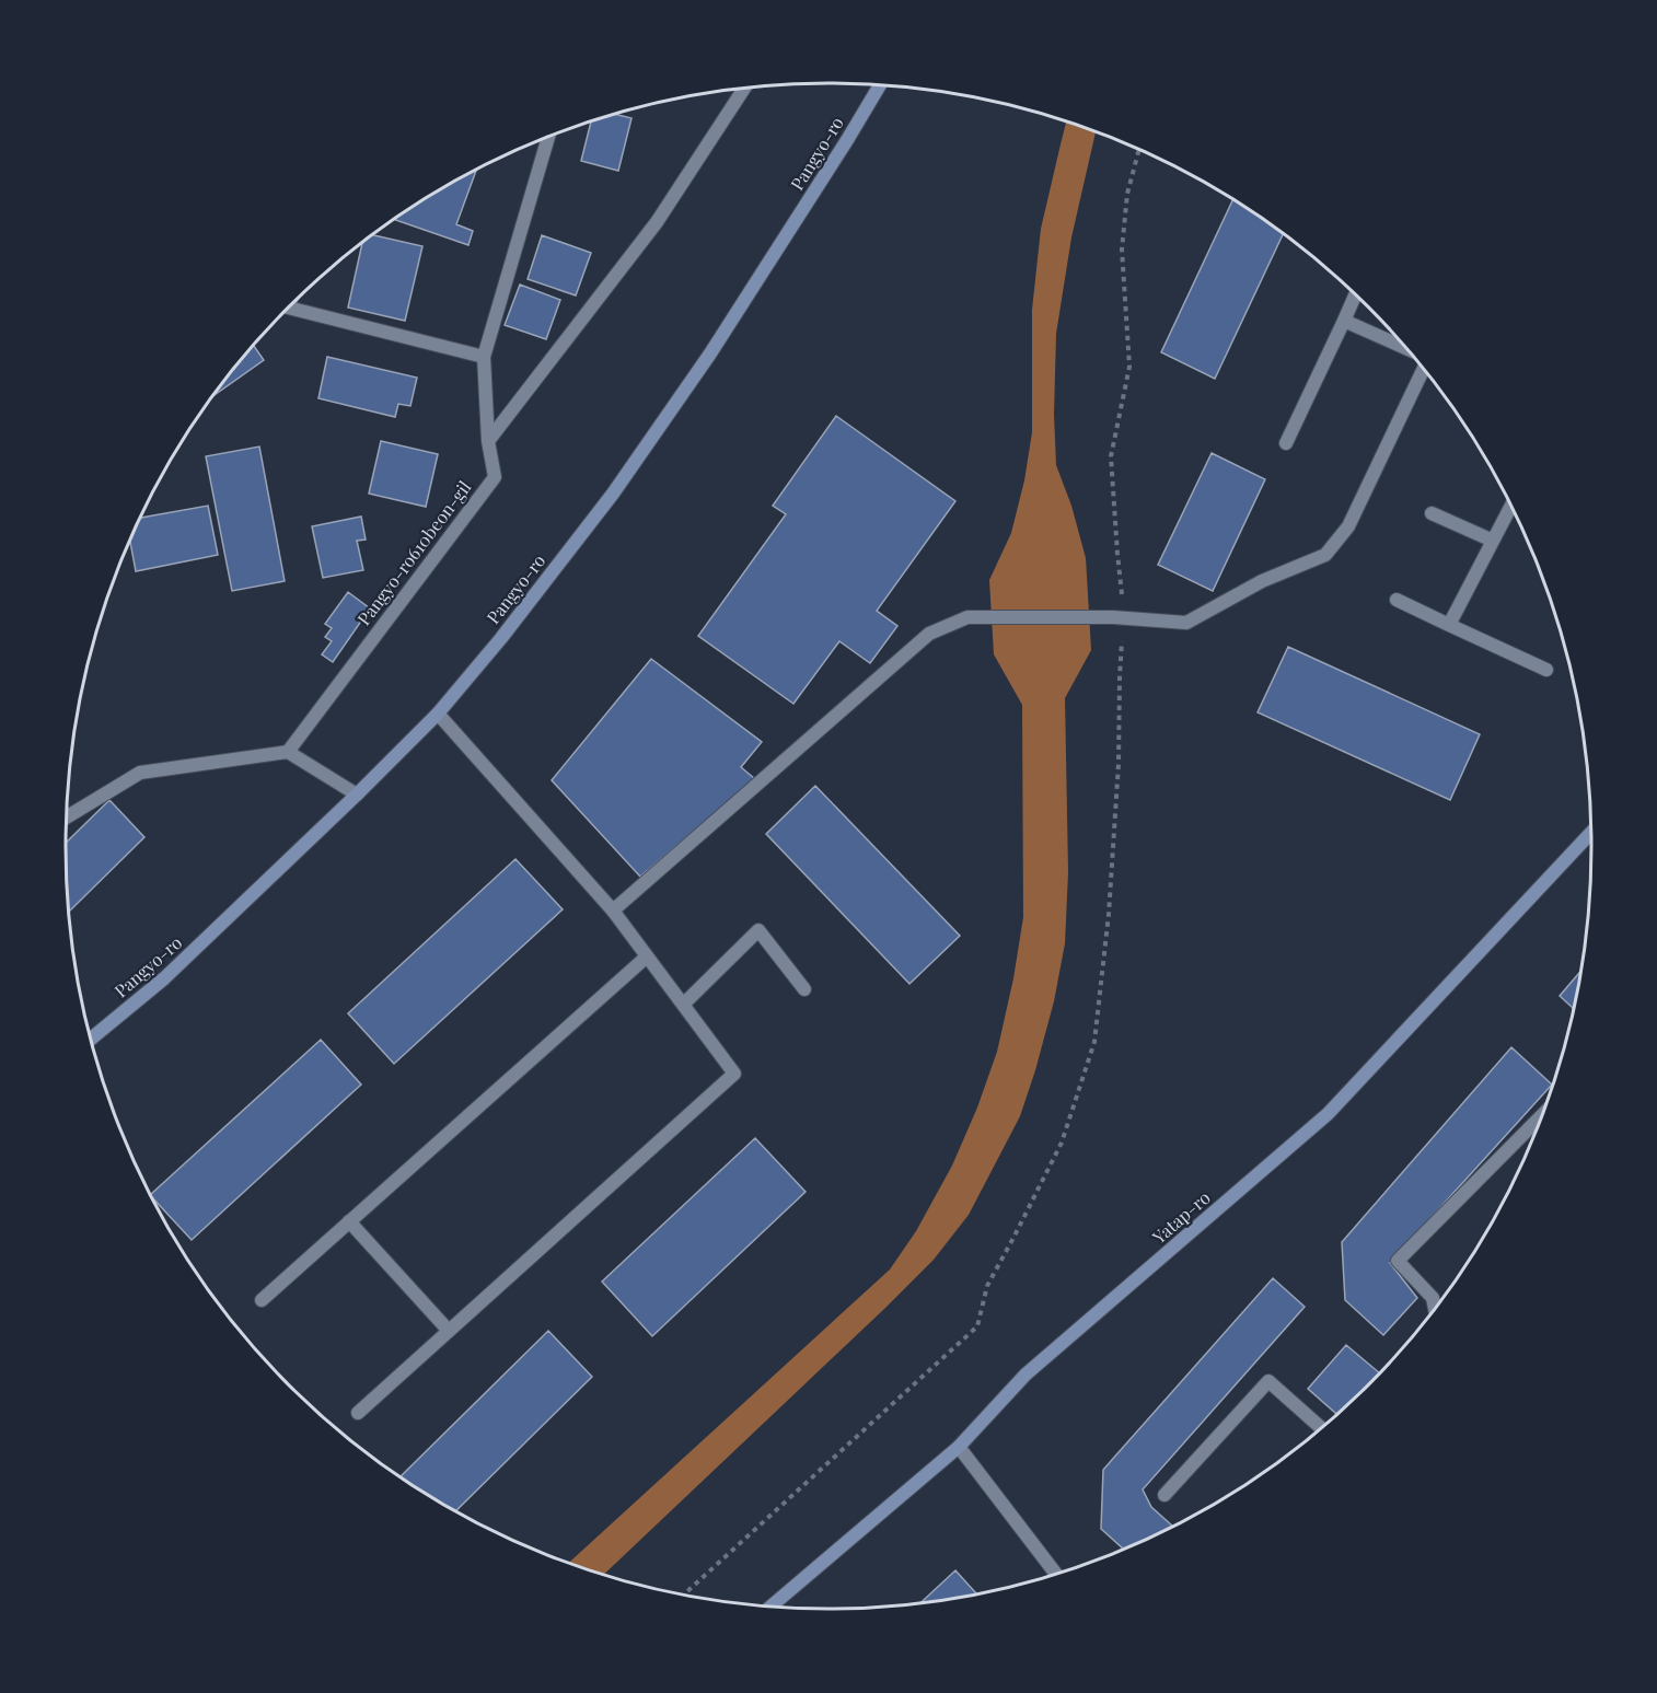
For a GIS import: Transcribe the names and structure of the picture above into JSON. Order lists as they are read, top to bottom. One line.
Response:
{"streets":{"main road":["Pangyo-ro","Yatap-ro"],"street":["Pangyo-ro610beon-gil"]}}
